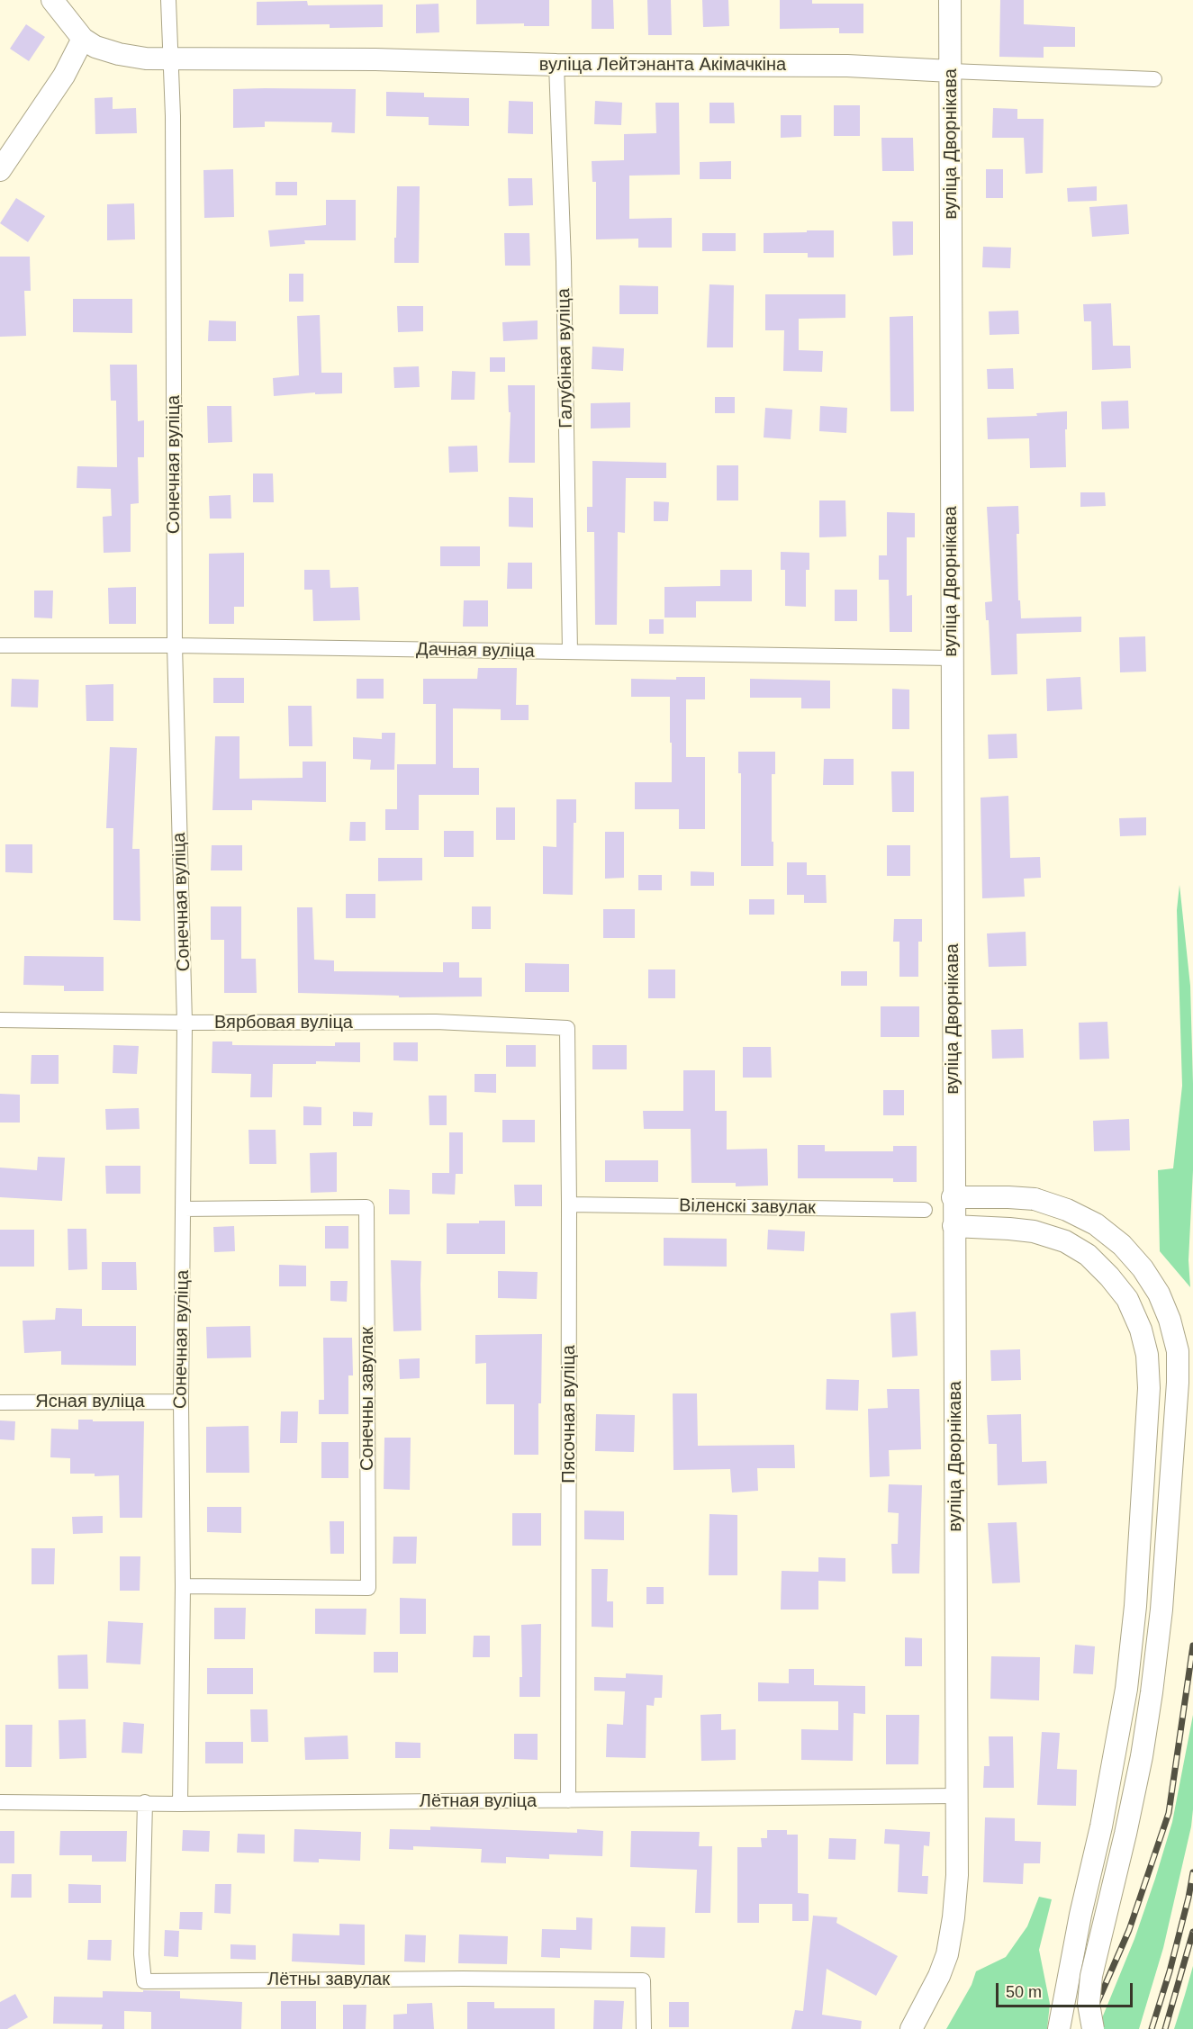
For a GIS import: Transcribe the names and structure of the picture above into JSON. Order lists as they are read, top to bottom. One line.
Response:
{"streets":{"main road":["вуліца Лейтэнанта Акімачкіна","вуліца Дворнікава"],"street":["Галубіная вуліца","Сонечная вуліца","Дачная вуліца","Вярбовая вуліца","Віленскі завулак","Сонечны завулак","Ясная вуліца","Пясочная вуліца","Лётная вуліца","Лётны завулак"]},"crossings":[["вуліца Лейтэнанта Акімачкіна","вуліца Дворнікава"],["вуліца Лейтэнанта Акімачкіна","Галубіная вуліца"],["вуліца Лейтэнанта Акімачкіна","Сонечная вуліца"],["вуліца Дворнікава","Дачная вуліца"],["вуліца Дворнікава","Лётная вуліца"],["Галубіная вуліца","Дачная вуліца"],["Сонечная вуліца","Дачная вуліца"],["Сонечная вуліца","Вярбовая вуліца"],["Сонечная вуліца","Сонечны завулак"],["Сонечная вуліца","Ясная вуліца"],["Сонечная вуліца","Лётная вуліца"],["Вярбовая вуліца","Пясочная вуліца"],["Віленскі завулак","Пясочная вуліца"],["Пясочная вуліца","Лётная вуліца"],["Лётная вуліца","Лётны завулак"]],"scale_bar":"50 m"}
